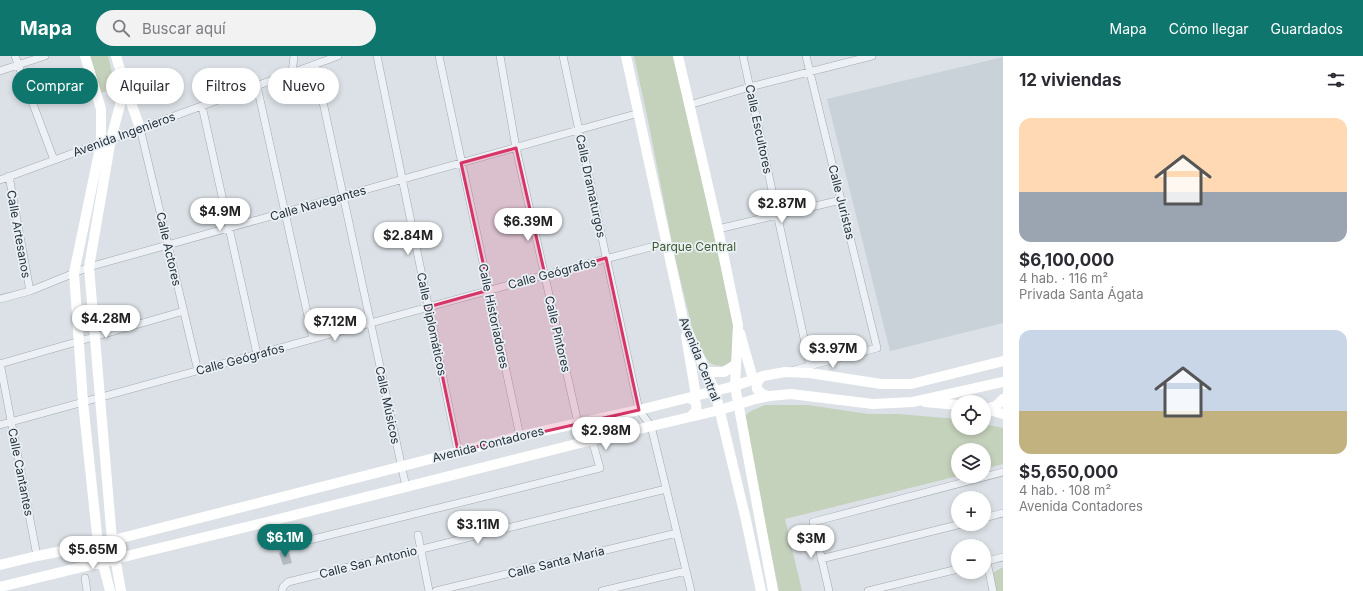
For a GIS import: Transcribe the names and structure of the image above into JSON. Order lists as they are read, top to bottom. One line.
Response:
{"streets":{"main road":["Avenida Central","Avenida Contadores"],"street":["Calle Escultores","Avenida Ingenieros","Calle Dramaturgos","Calle Juristas","Calle Navegantes","Calle Artesanos","Calle Actores","Calle Geógrafos","Calle Historiadores","Calle Diplomáticos","Calle Pintores","Calle Músicos","Calle Cantantes","Calle San Antonio","Calle Santa María"]},"crossings":[["Calle Escultores","Calle Juristas"],["Avenida Ingenieros","Calle Artesanos"],["Avenida Ingenieros","Calle Actores"],["Avenida Ingenieros","Calle Músicos"],["Calle Dramaturgos","Calle Navegantes"],["Calle Dramaturgos","Calle Geógrafos"],["Calle Dramaturgos","Avenida Contadores"],["Calle Navegantes","Calle Artesanos"],["Calle Navegantes","Calle Actores"],["Calle Navegantes","Calle Historiadores"],["Calle Navegantes","Calle Diplomáticos"],["Calle Navegantes","Calle Pintores"],["Calle Navegantes","Avenida Central"],["Calle Navegantes","Calle Músicos"],["Calle Actores","Calle Geógrafos"],["Calle Geógrafos","Calle Historiadores"],["Calle Geógrafos","Calle Diplomáticos"],["Calle Geógrafos","Calle Pintores"],["Calle Geógrafos","Avenida Central"],["Calle Geógrafos","Calle Músicos"],["Calle Geógrafos","Calle Cantantes"],["Calle Historiadores","Avenida Contadores"],["Calle Diplomáticos","Avenida Contadores"],["Calle Pintores","Avenida Contadores"],["Avenida Central","Avenida Contadores"],["Calle Músicos","Avenida Contadores"],["Avenida Contadores","Calle Cantantes"]],"parks":["Parque Central"],"page":{"header":"Mapa","search":"Buscar aquí","nav":["Mapa","Cómo llegar","Guardados"],"heading":"12 viviendas","chip":["Comprar","Alquilar","Filtros","Nuevo"],"list":[{"name":"$6,100,000","note":"4 hab. · 116 m² · Privada Santa Ágata"},{"name":"$5,650,000","note":"4 hab. · 108 m² · Avenida Contadores"}],"price":["$2.87M","$4.9M","$6.39M","$2.84M","$4.28M","$7.12M","$3.97M","$2.98M","$3.11M","$6.1M","$3M","$5.65M"],"map_buttons":["+","−"]}}
